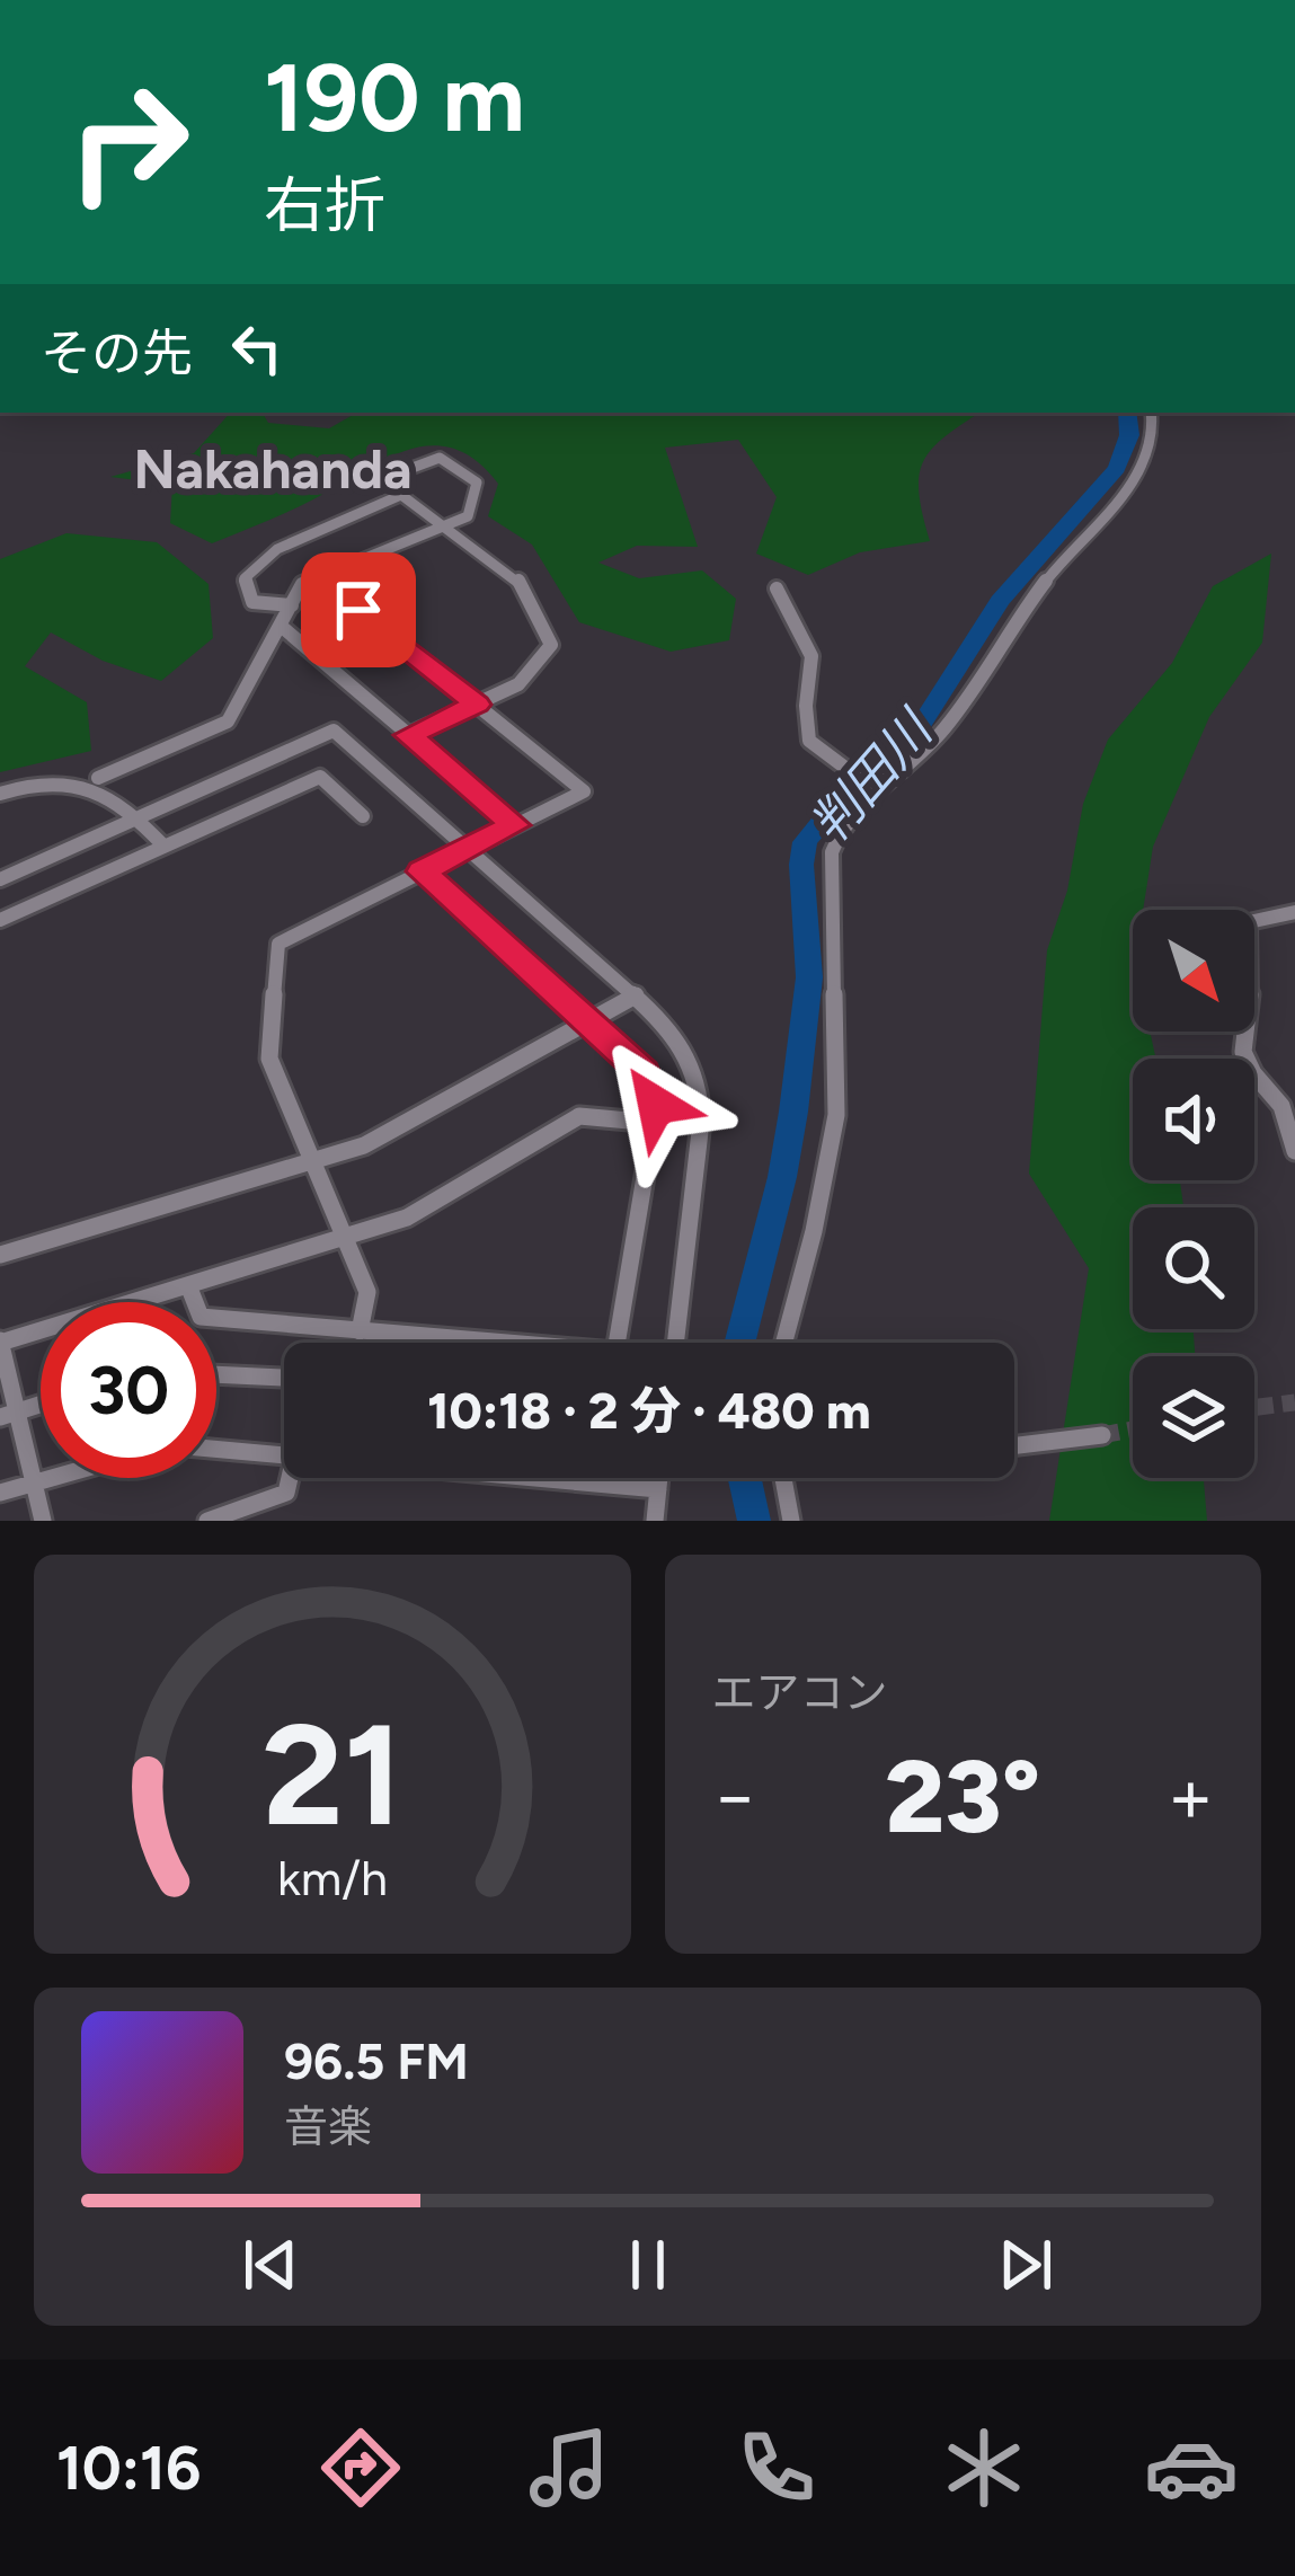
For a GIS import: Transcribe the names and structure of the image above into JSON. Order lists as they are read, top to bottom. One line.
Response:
{"districts":["Nakahanda"],"water":["判田川"],"north":"bottom right","page":{"turn":["190 m","右折"],"then":"その先","limit":"30","trip":"10:18 · 2 分 · 480 m","tile":"エアコン","heat":["−","23°","+"],"song":["96.5 FM","音楽"],"tabs":"10:16","gauge":["21","km/h"]}}
